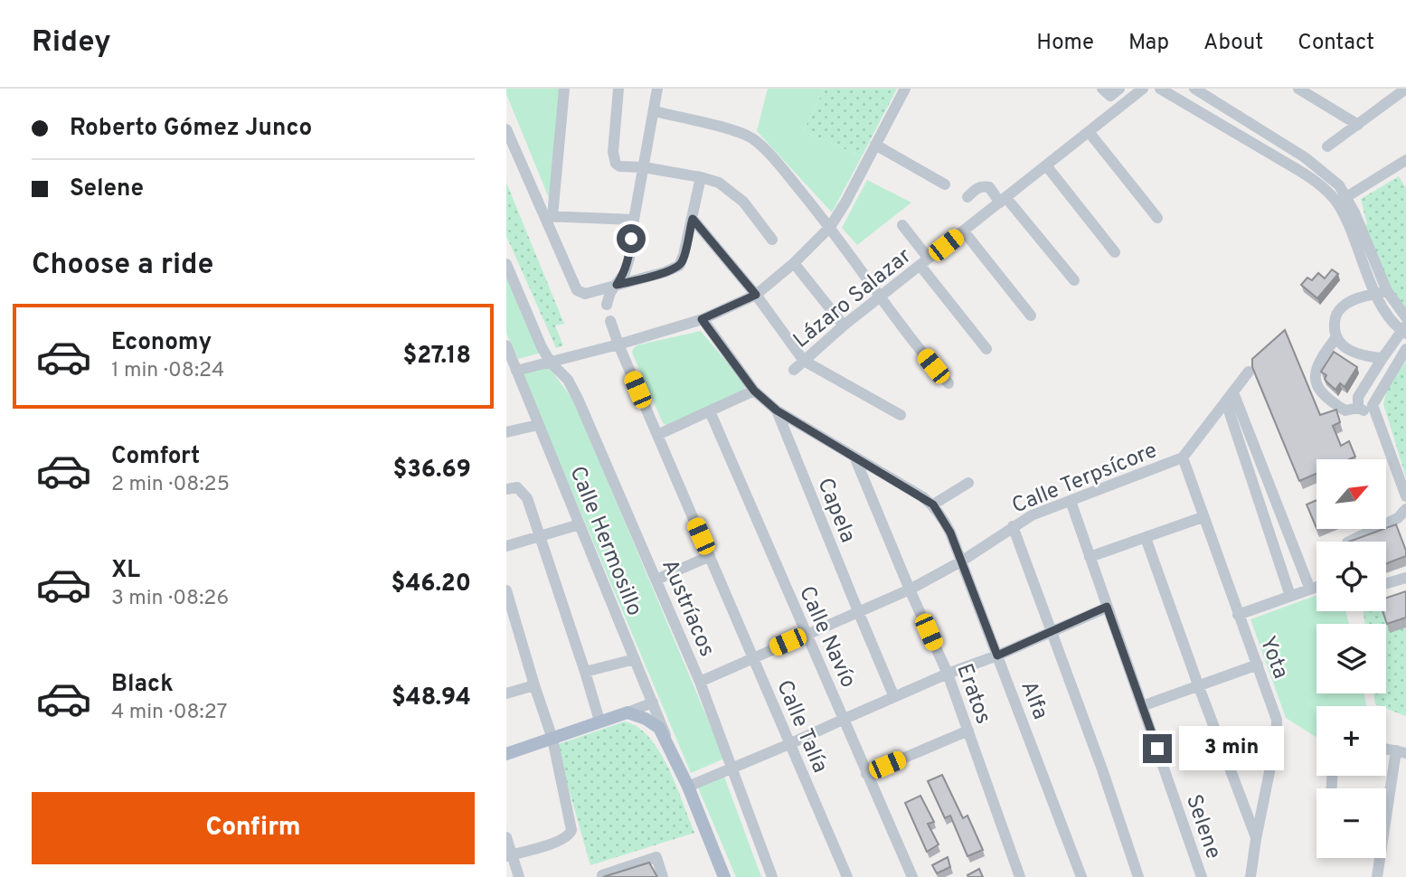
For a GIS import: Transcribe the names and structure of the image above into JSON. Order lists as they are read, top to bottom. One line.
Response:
{"streets":{"street":["Lázaro Salazar","Calle Terpsícore","Capela","Calle Hermosillo","Austríacos","Calle Navío","Yota","Eratos","Alfa","Calle Talía","Selene"]},"crossings":[["Calle Terpsícore","Capela"],["Calle Terpsícore","Austríacos"],["Calle Terpsícore","Calle Navío"],["Calle Terpsícore","Yota"],["Calle Terpsícore","Eratos"],["Calle Terpsícore","Alfa"],["Calle Terpsícore","Calle Talía"],["Calle Terpsícore","Selene"]],"north":"top right","page":{"header":"Ridey","nav":["Home","Map","About","Contact"],"banner":["Roberto Gómez Junco","Selene"],"heading":"Choose a ride","list":[{"name":"Economy","note":"1 min · 08:24","value":"$27.18"},{"name":"Comfort","note":"2 min · 08:25","value":"$36.69"},{"name":"XL","note":"3 min · 08:26","value":"$46.20"},{"name":"Black","note":"4 min · 08:27","value":"$48.94"}],"map_buttons":["+","−"],"bubble":"3 min","buttons":"Confirm"}}
